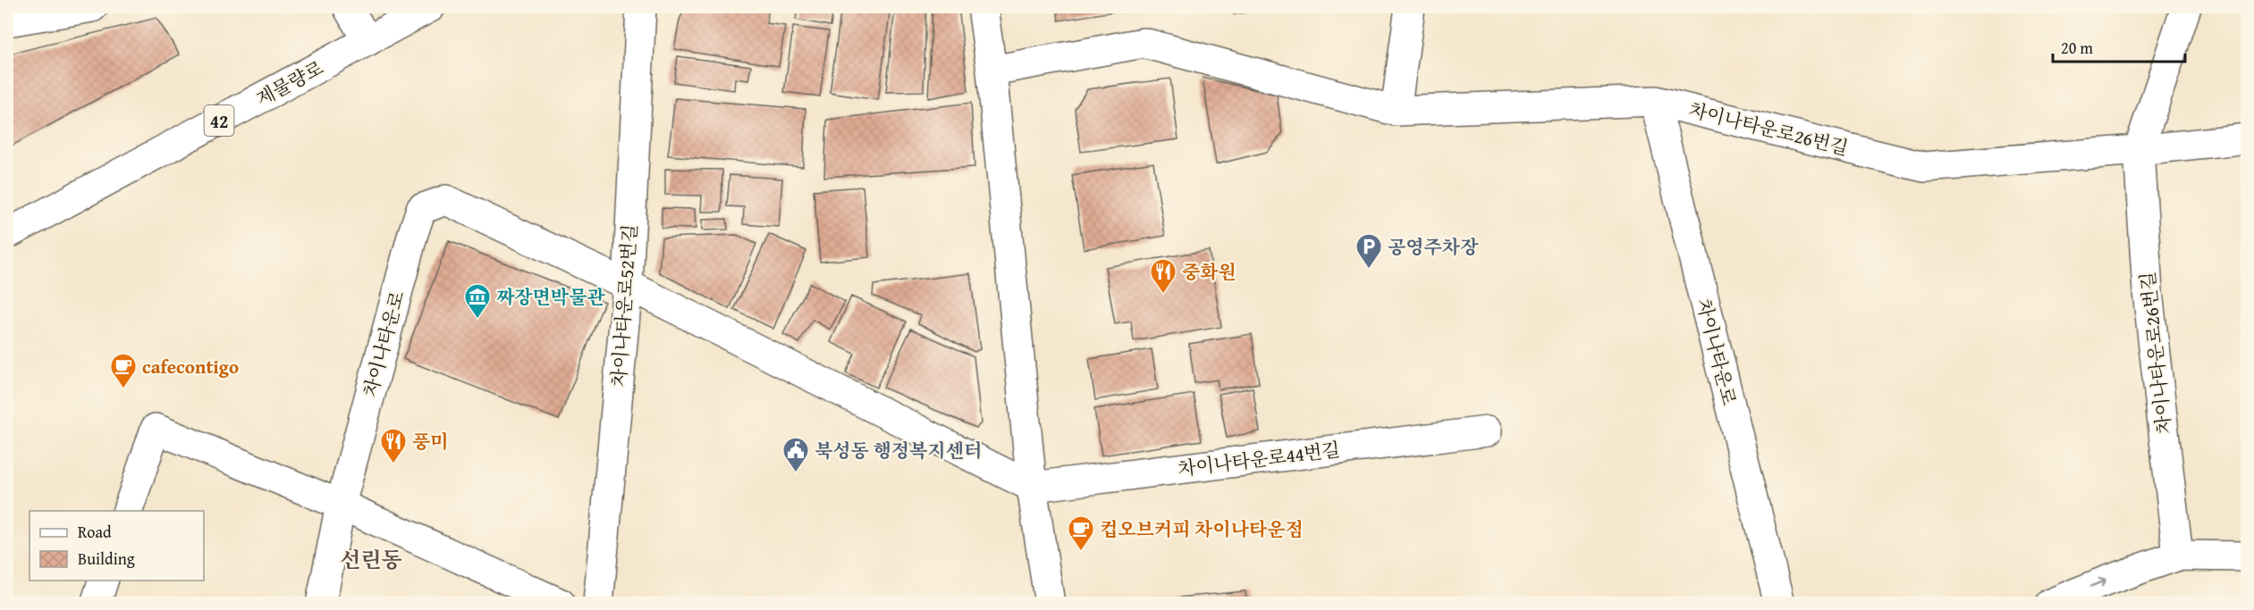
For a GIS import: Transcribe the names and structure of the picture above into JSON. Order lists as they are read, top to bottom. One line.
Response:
{"streets":{"street":["제물량로","42","차이나타운로26번길","차이나타운로52번길","차이나타운로","차이나타운로44번길"]},"crossings":[["차이나타운로26번길","차이나타운로"],["차이나타운로52번길","차이나타운로"]],"districts":["선린동"],"places":{"parking":["공영주차장"],"restaurant":["중화원","풍미"],"museum":["짜장면박물관"],"cafe":["cafecontigo","컵오브커피 차이나타운점"],"public building":["북성동 행정복지센터"]},"legend":["Road","Building"],"scale_bar":"20 m"}
